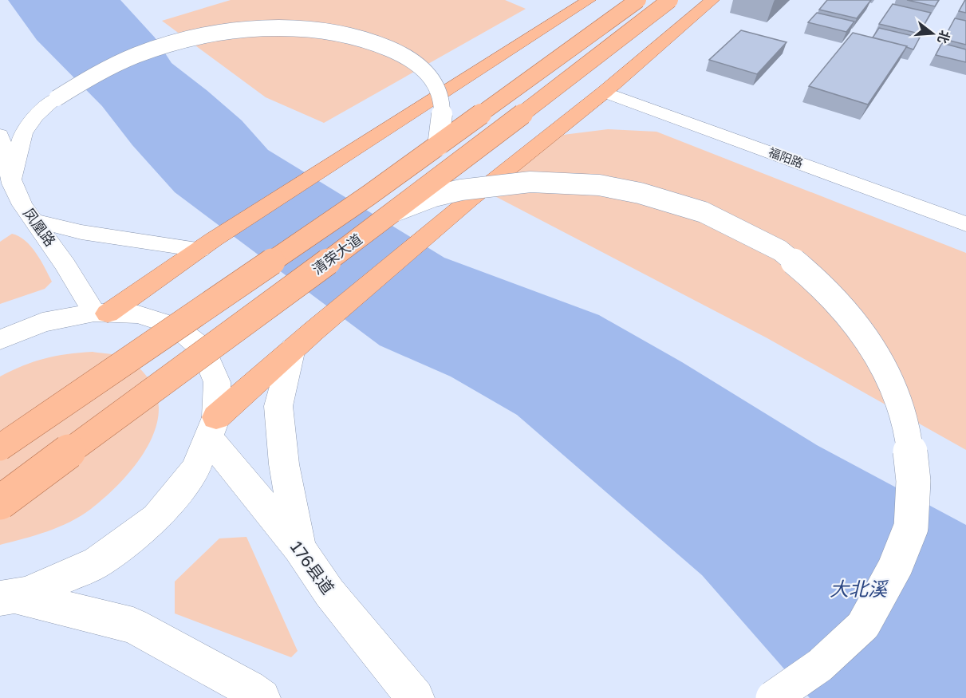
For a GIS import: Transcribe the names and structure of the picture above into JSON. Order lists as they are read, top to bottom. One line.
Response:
{"streets":{"main road":["清荣大道"],"street":["福阳路","凤凰路","176县道"]},"water":["大北溪"],"north":"right"}
